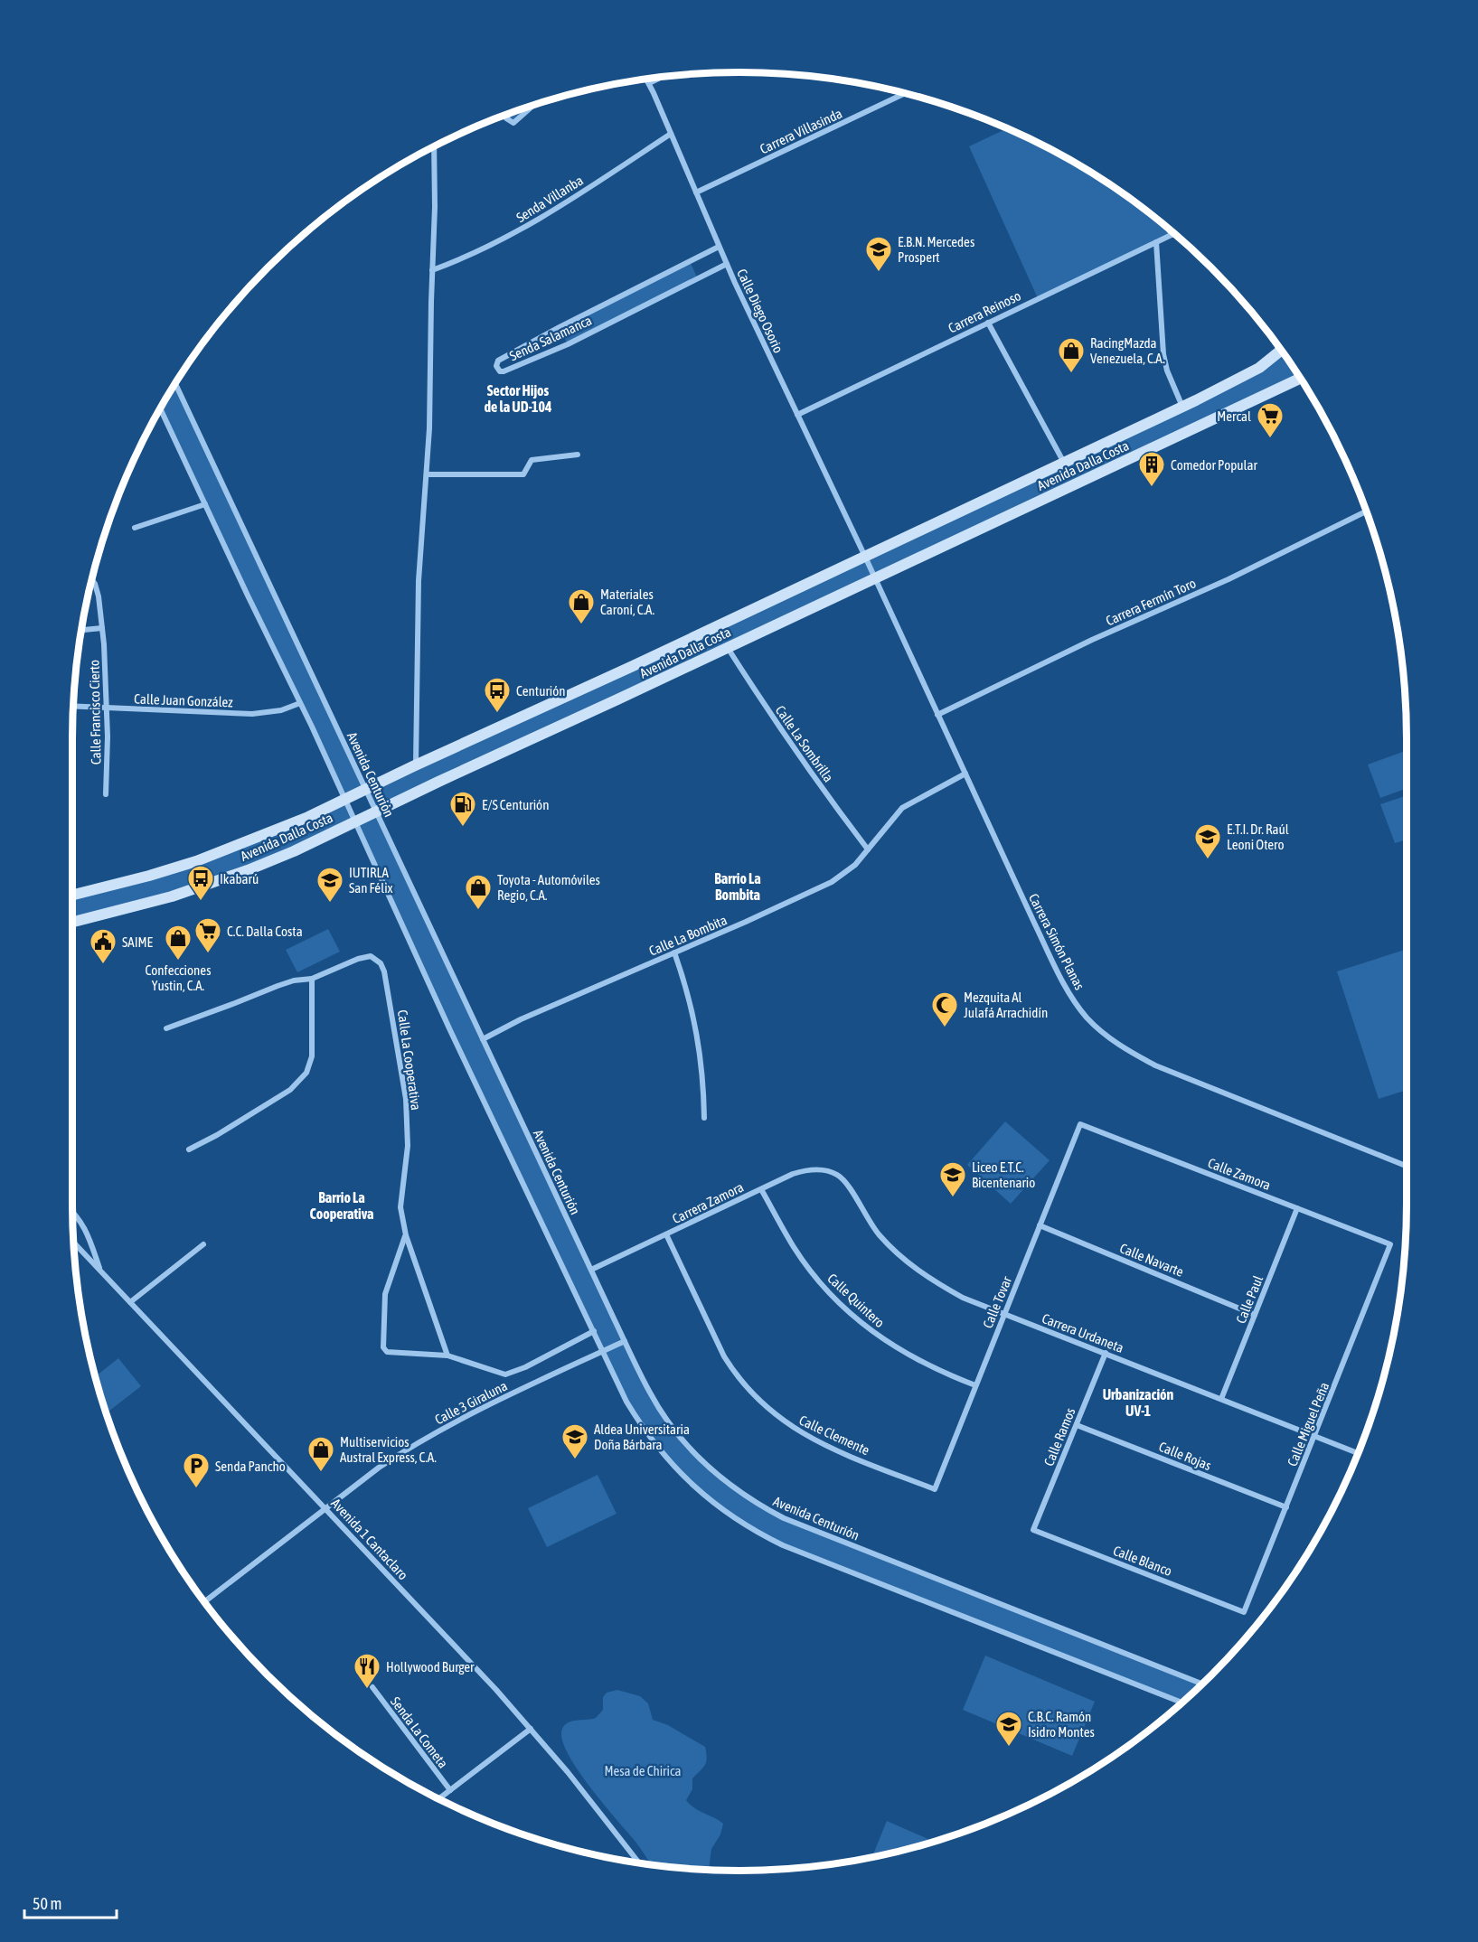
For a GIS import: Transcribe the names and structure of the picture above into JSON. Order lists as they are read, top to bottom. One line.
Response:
{"streets":{"street":["Carrera Villasinda","Senda Villanba","Calle Diego Osorio","Carrera Reinoso","Senda Salamanca","Avenida Dalla Costa","Carrera Fermín Toro","Calle Juan González","Calle Francisco Cierto","Calle La Sombrilla","Avenida Centurión","Calle La Bombita","Carrera Simón Planas","Calle La Cooperativa","Calle Zamora","Carrera Zamora","Calle Navarte","Calle Paul","Calle Quintero","Calle Tovar","Carrera Urdaneta","Calle 3 Giraluna","Calle Miguel Peña","Calle Clemente","Calle Ramos","Calle Rojas","Avenida 1 Cantaclaro","Calle Blanco","Senda La Cometa"]},"crossings":[["Carrera Villasinda","Calle Diego Osorio"],["Senda Villanba","Calle Diego Osorio"],["Calle Diego Osorio","Carrera Reinoso"],["Calle Diego Osorio","Senda Salamanca"],["Calle Diego Osorio","Avenida Dalla Costa"],["Calle Diego Osorio","Carrera Simón Planas"],["Avenida Dalla Costa","Calle La Sombrilla"],["Avenida Dalla Costa","Avenida Centurión"],["Avenida Dalla Costa","Carrera Simón Planas"],["Carrera Fermín Toro","Carrera Simón Planas"],["Calle Juan González","Calle Francisco Cierto"],["Calle La Sombrilla","Calle La Bombita"],["Avenida Centurión","Calle La Bombita"],["Avenida Centurión","Carrera Zamora"],["Avenida Centurión","Calle 3 Giraluna"],["Calle La Bombita","Carrera Simón Planas"],["Calle Zamora","Calle Paul"],["Calle Zamora","Calle Tovar"],["Calle Zamora","Calle Miguel Peña"],["Carrera Zamora","Calle Quintero"],["Carrera Zamora","Carrera Urdaneta"],["Carrera Zamora","Calle Clemente"],["Calle Navarte","Calle Paul"],["Calle Navarte","Calle Tovar"],["Calle Paul","Carrera Urdaneta"],["Calle Quintero","Calle Tovar"],["Calle Tovar","Carrera Urdaneta"],["Calle Tovar","Calle Clemente"],["Carrera Urdaneta","Calle Miguel Peña"],["Carrera Urdaneta","Calle Ramos"],["Calle 3 Giraluna","Avenida 1 Cantaclaro"],["Calle Miguel Peña","Calle Rojas"],["Calle Miguel Peña","Calle Blanco"],["Calle Ramos","Calle Rojas"],["Calle Ramos","Calle Blanco"]],"districts":["Sector Hijos de la UD-104","Barrio La Bombita","Barrio La Cooperativa","Urbanización UV-1"],"parks":["Mesa de Chirica"],"places":{"school or university":["E.B.N. Mercedes Prospert","E.T.I. Dr. Raúl Leoni Otero","IUTIRLA San Félix","Liceo E.T.C. Bicentenario","Aldea Universitaria Doña Bárbara","C.B.C. Ramón Isidro Montes"],"shop":["RacingMazda Venezuela, C.A.","Materiales Caroní, C.A.","Toyota - Automóviles Regio, C.A.","Confecciones Yustin, C.A.","Multiservicios Austral Express, C.A."],"supermarket":["Mercal","C.C. Dalla Costa"],"building":["Comedor Popular"],"bus stop":["Centurión","Ikabarú"],"fuel station":["E/S Centurión"],"public building":["SAIME"],"mosque":["Mezquita Al Julafá Arrachidín"],"parking":["Senda Pancho"],"restaurant":["Hollywood Burger"]},"scale_bar":"50 m"}
